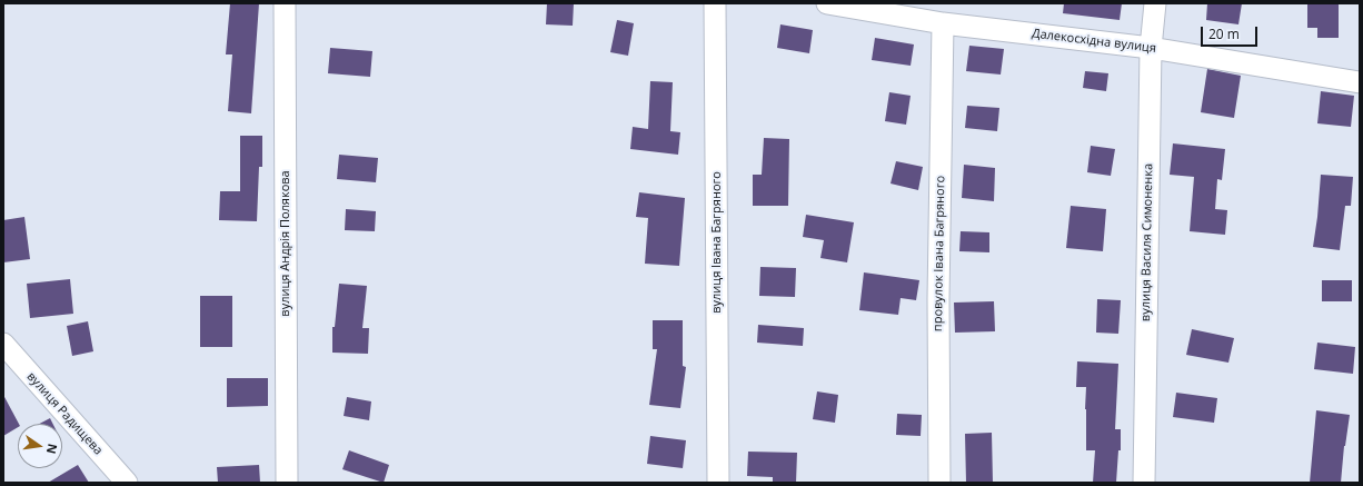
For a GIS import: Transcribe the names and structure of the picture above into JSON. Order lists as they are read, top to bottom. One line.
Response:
{"streets":{"street":["Далекосхідна вулиця","вулиця Івана Багряного","вулиця Василя Симоненка","вулиця Андрія Полякова","провулок Івана Багряного","вулиця Радищева"]},"crossings":[["Далекосхідна вулиця","вулиця Василя Симоненка"],["Далекосхідна вулиця","провулок Івана Багряного"]],"scale_bar":"20 m","north":"right"}
